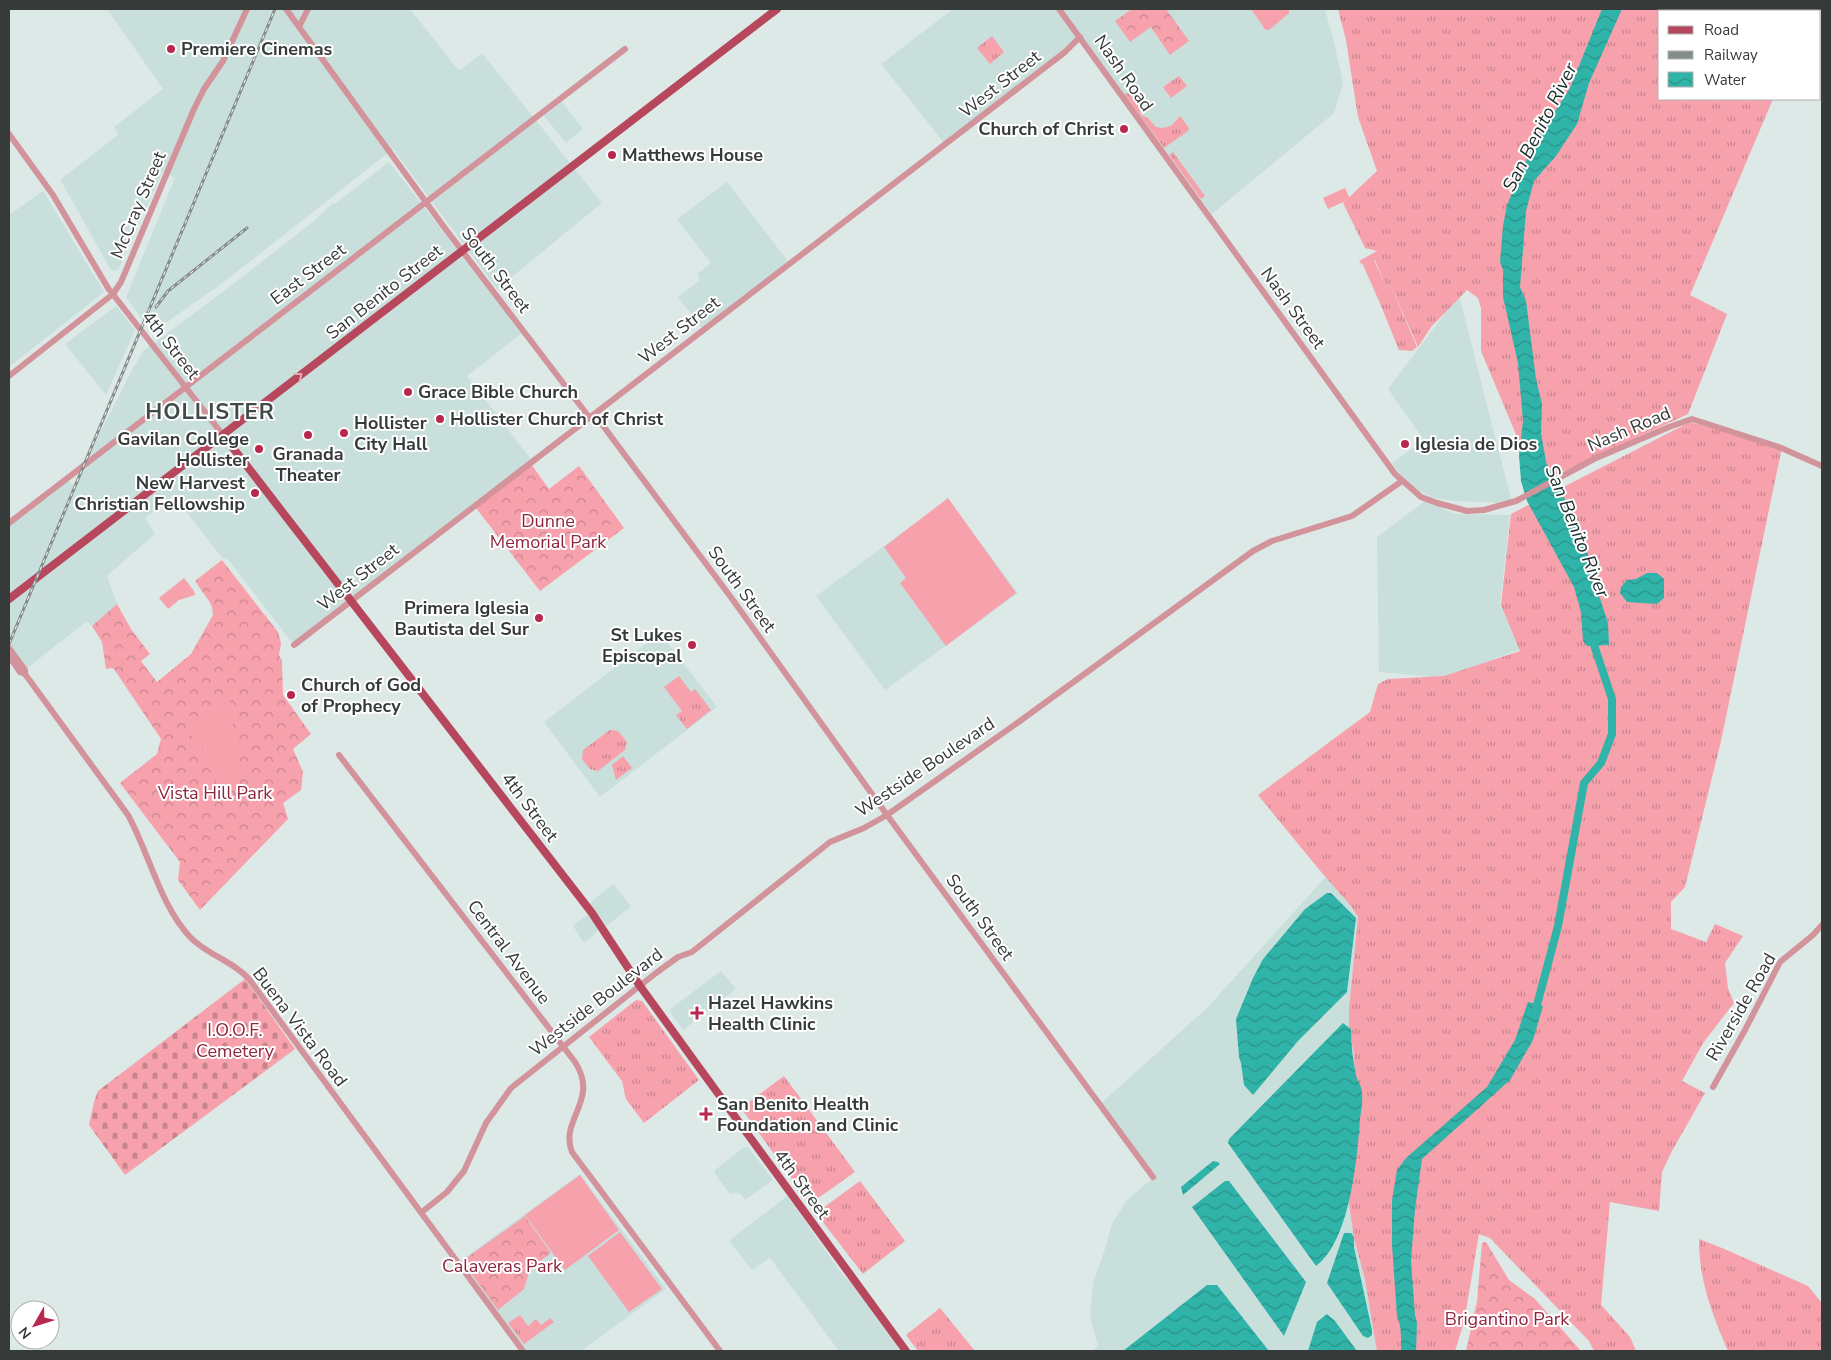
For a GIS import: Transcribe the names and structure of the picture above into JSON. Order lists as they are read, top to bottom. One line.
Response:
{"streets":{"main road":["San Benito Street","4th Street"],"street":["Nash Road","West Street","McCray Street","South Street","East Street","Nash Street","Westside Boulevard","Central Avenue","Riverside Road","Buena Vista Road"]},"crossings":[["Nash Road","West Street"],["Nash Road","Nash Street"],["West Street","South Street"],["West Street","4th Street"],["McCray Street","4th Street"],["South Street","East Street"],["South Street","San Benito Street"],["South Street","Westside Boulevard"],["East Street","4th Street"],["San Benito Street","4th Street"],["Nash Street","Westside Boulevard"],["4th Street","Westside Boulevard"],["Westside Boulevard","Central Avenue"],["Westside Boulevard","Buena Vista Road"]],"districts":["HOLLISTER"],"water":["San Benito River"],"parks":["Dunne Memorial Park","Vista Hill Park","I.O.O.F. Cemetery","Calaveras Park","Brigantino Park"],"places":{"other":["Premiere Cinemas","Church of Christ","Matthews House","Grace Bible Church","Hollister Church of Christ","Hollister City Hall","Granada Theater","Iglesia de Dios","Gavilan College Hollister","New Harvest Christian Fellowship","Primera Iglesia Bautista del Sur","St Lukes Episcopal","Church of God of Prophecy"],"health":["Hazel Hawkins Health Clinic","San Benito Health Foundation and Clinic"]},"legend":["Road","Railway","Water"],"north":"bottom left"}
